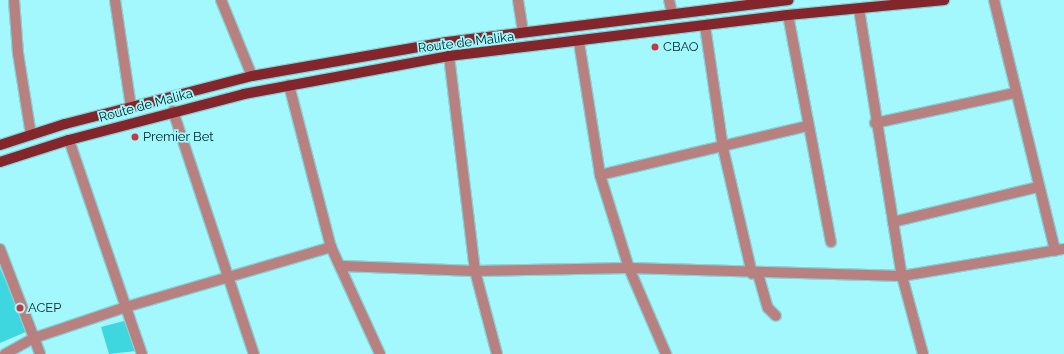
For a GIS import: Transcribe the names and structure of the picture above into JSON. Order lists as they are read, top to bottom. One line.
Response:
{"streets":{"main road":["Route de Malika"]},"places":["CBAO","Premier Bet","ACEP"]}
